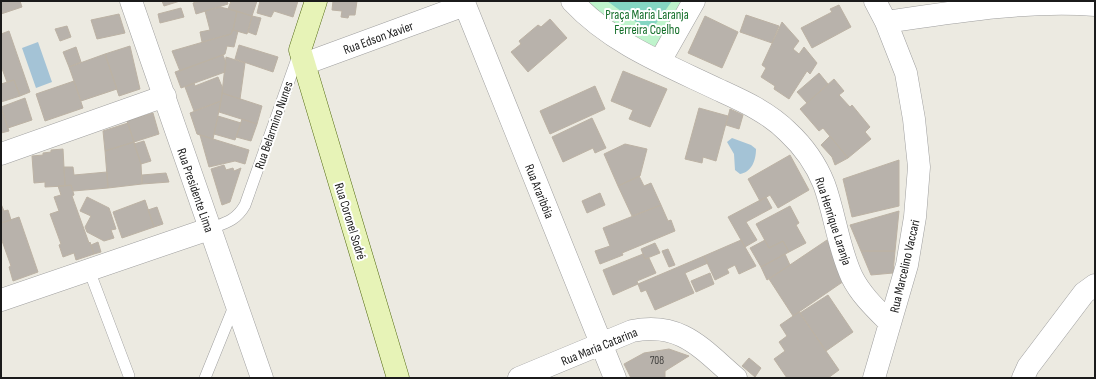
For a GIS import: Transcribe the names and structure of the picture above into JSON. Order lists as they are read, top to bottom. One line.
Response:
{"streets":{"street":["Rua Edson Xavier","Rua Belarmino Nunes","Rua Presidente Lima","Rua Araribóia","Rua Coronel Sodré","Rua Henrique Laranja","Rua Marcelino Vaccari","Rua Maria Catarina"]},"crossings":[["Rua Edson Xavier","Rua Belarmino Nunes"],["Rua Edson Xavier","Rua Araribóia"],["Rua Edson Xavier","Rua Coronel Sodré"],["Rua Belarmino Nunes","Rua Presidente Lima"],["Rua Belarmino Nunes","Rua Coronel Sodré"],["Rua Araribóia","Rua Maria Catarina"],["Rua Henrique Laranja","Rua Marcelino Vaccari"]],"parks":["Praça Maria Laranja Ferreira Coelho"],"house_numbers":["708"]}
